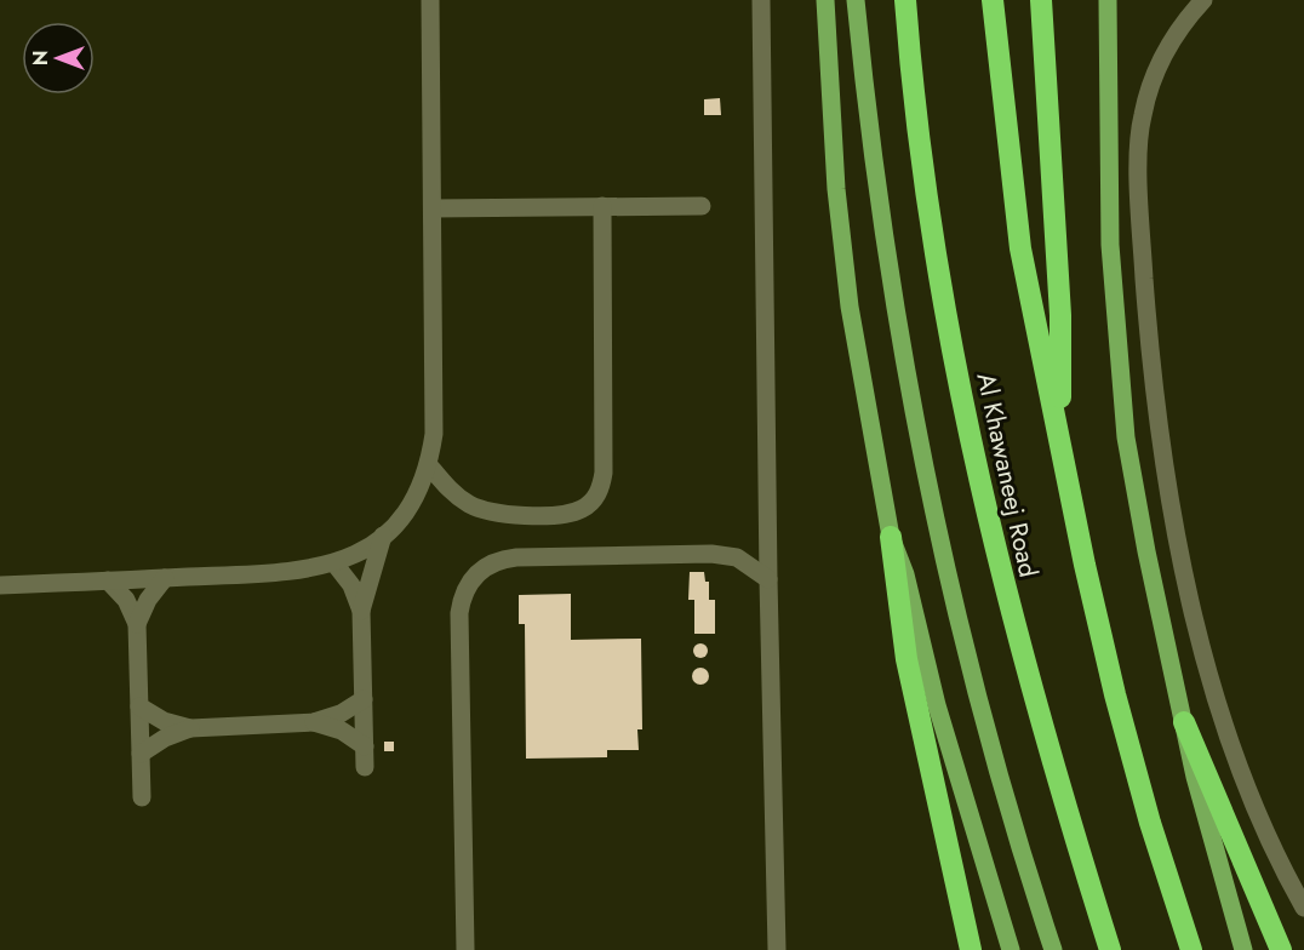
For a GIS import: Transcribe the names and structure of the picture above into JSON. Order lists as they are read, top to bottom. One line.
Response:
{"streets":{"highway":["Al Khawaneej Road"]},"north":"left"}
